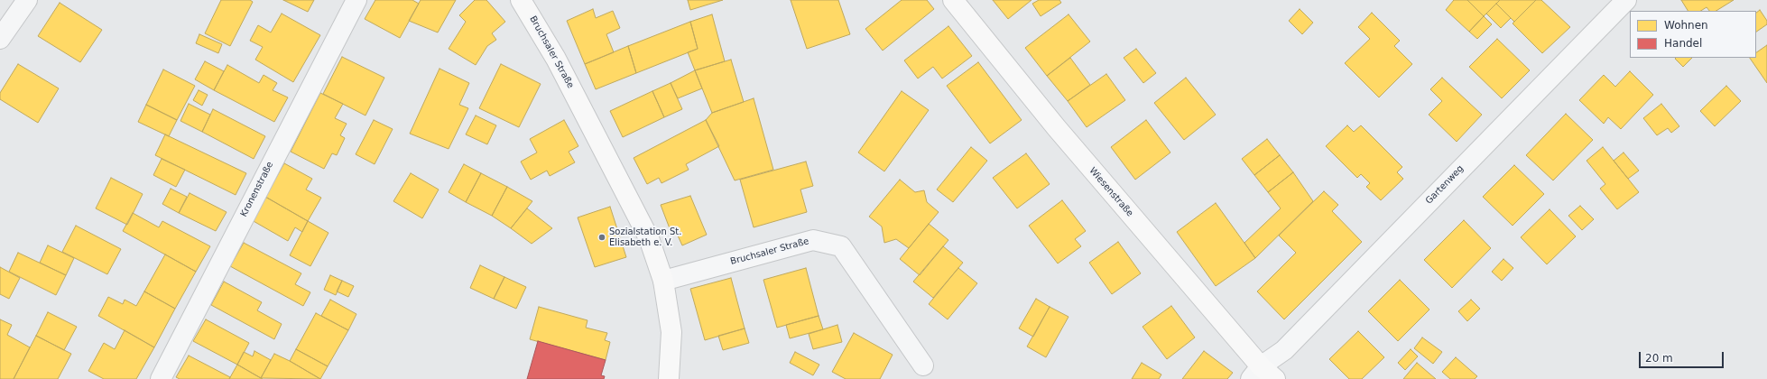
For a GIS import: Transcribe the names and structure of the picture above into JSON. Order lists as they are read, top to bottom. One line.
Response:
{"streets":{"street":["Bruchsaler Straße","Gartenweg","Kronenstraße","Wiesenstraße"]},"crossings":[["Gartenweg","Wiesenstraße"]],"places":["Sozialstation St. Elisabeth e. V."],"legend":["Wohnen","Handel"],"scale_bar":"20 m"}
